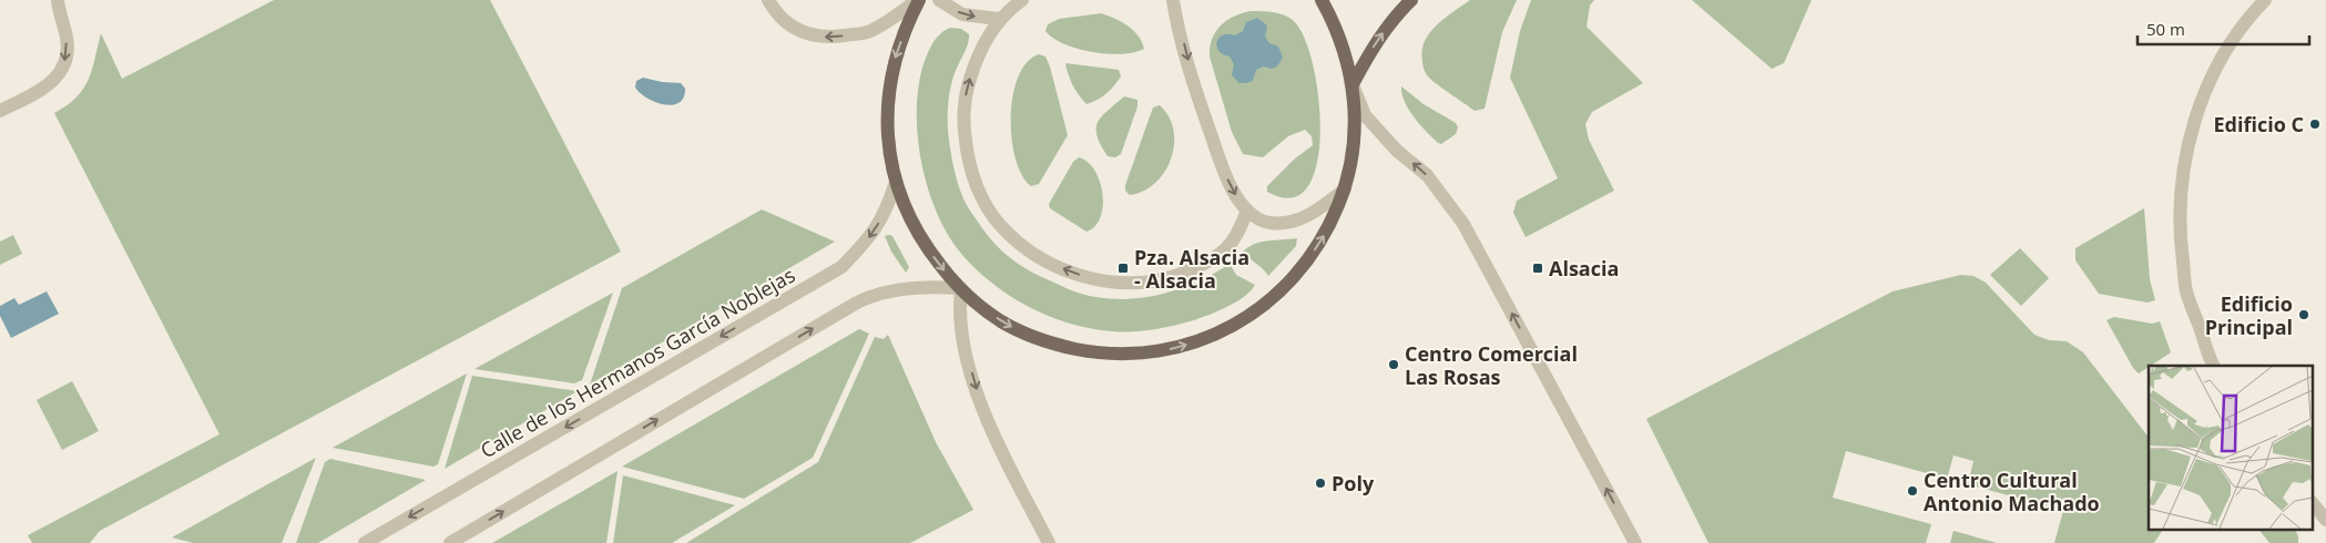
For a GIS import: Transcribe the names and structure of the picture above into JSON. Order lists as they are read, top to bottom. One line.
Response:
{"streets":{"street":["Calle de los Hermanos García Noblejas"]},"places":{"other":["Edificio C","Edificio Principal","Centro Comercial Las Rosas","Poly","Centro Cultural Antonio Machado"],"transit":["Pza. Alsacia - Alsacia","Alsacia"]},"scale_bar":"50 m"}
